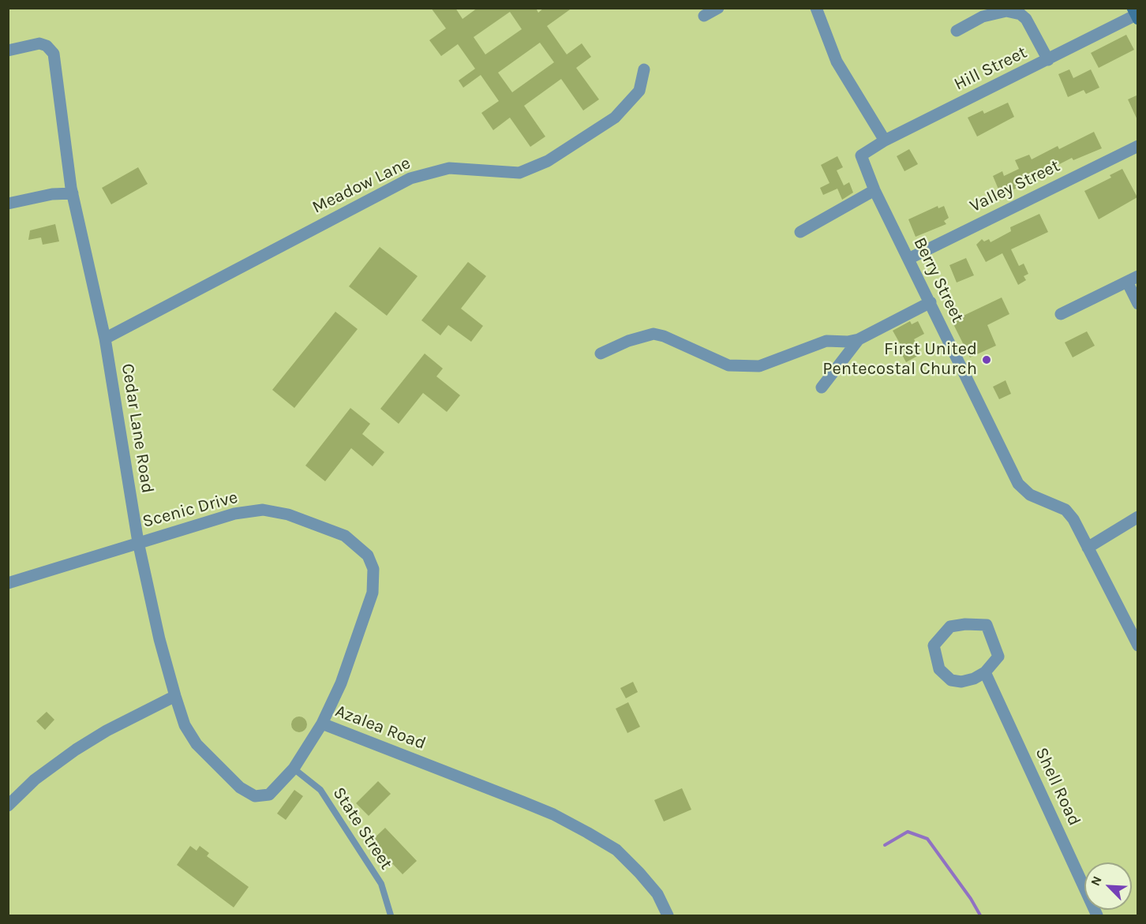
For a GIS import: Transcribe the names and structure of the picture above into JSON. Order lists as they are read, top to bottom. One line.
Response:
{"streets":{"street":["Hill Street","Meadow Lane","Valley Street","Berry Street","Cedar Lane Road","Scenic Drive","Azalea Road","Shell Road"],"lane":["State Street"]},"crossings":[["Hill Street","Berry Street"],["Meadow Lane","Cedar Lane Road"],["Valley Street","Berry Street"],["Cedar Lane Road","Scenic Drive"],["Cedar Lane Road","Azalea Road"],["Scenic Drive","Azalea Road"],["Azalea Road","State Street"]],"places":["First United Pentecostal Church"],"north":"top left"}
